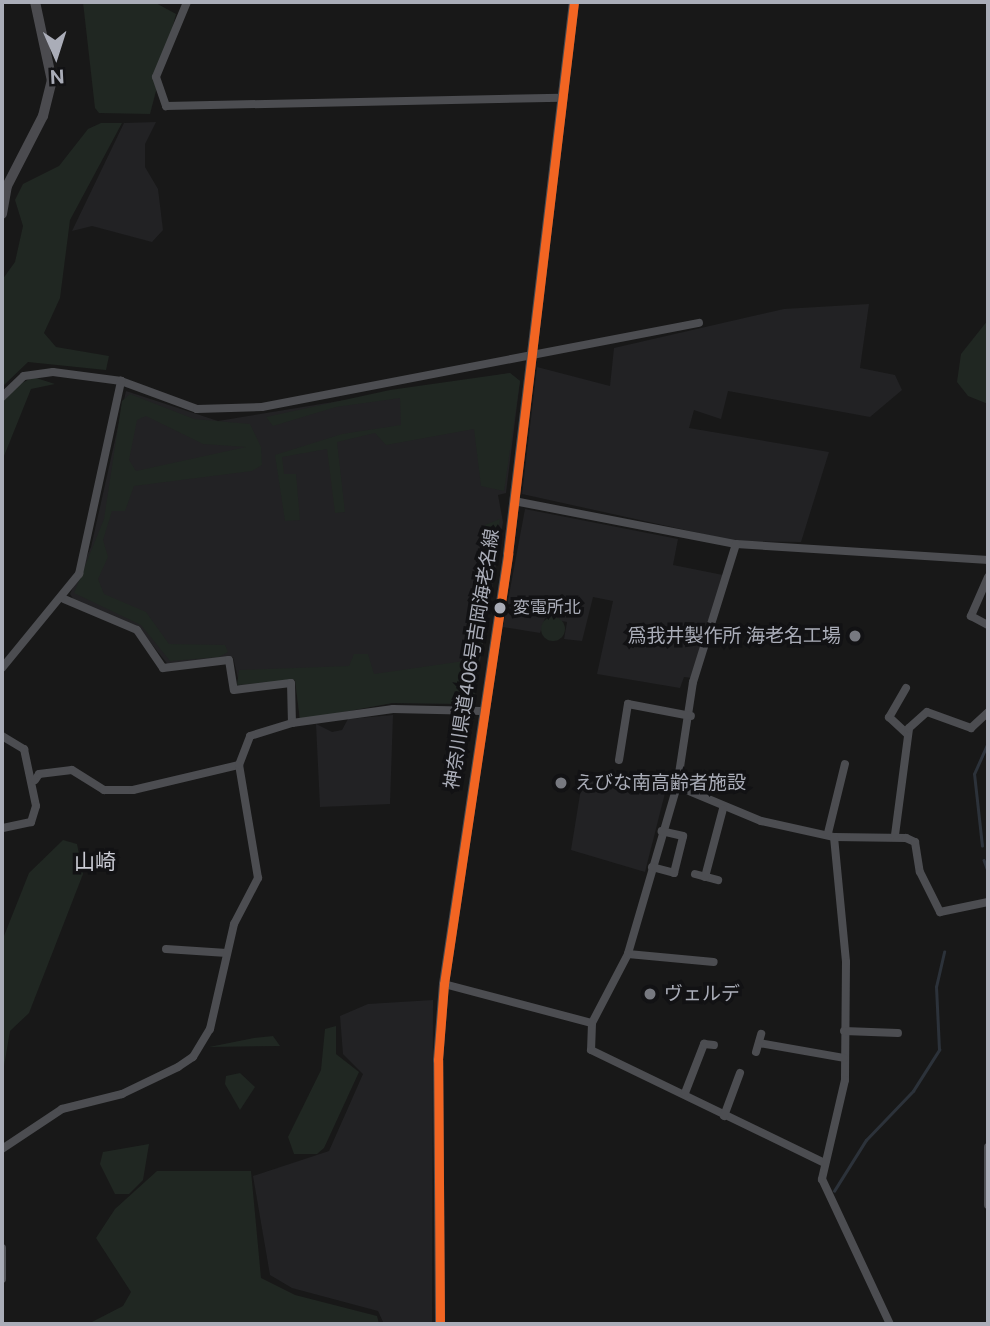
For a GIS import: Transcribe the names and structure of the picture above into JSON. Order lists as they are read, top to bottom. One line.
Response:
{"streets":{"main road":["神奈川県道406号吉岡海老名線"]},"districts":["山崎"],"places":["変電所北","爲我井製作所 海老名工場","えびな南高齢者施設","ヴェルデ"],"north":"bottom"}
